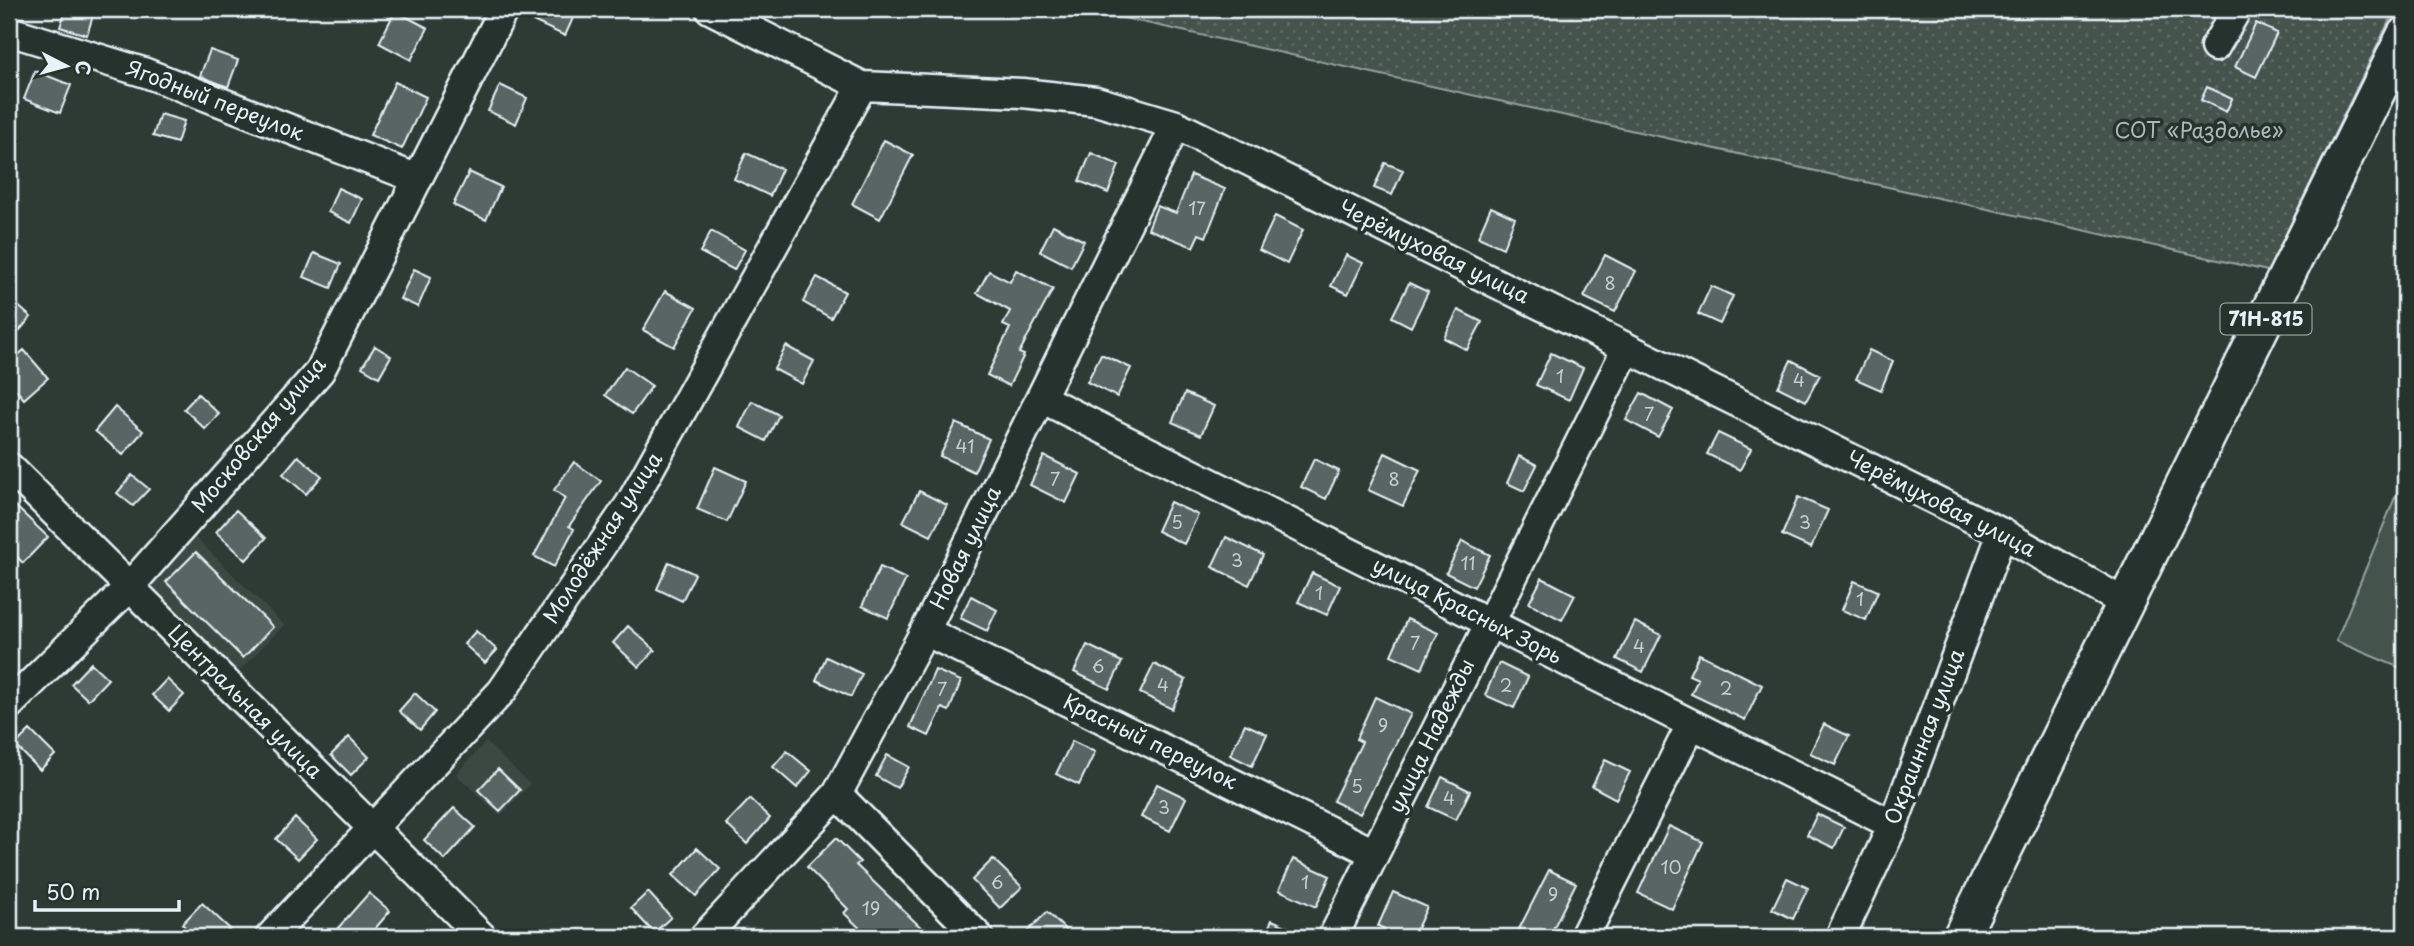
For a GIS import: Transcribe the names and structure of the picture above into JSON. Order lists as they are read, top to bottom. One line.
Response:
{"streets":{"main road":["71Н-815"],"street":["Ягодный переулок","Черёмуховая улица","Московская улица","Молодёжная улица","Новая улица","улица Красных Зорь","Центральная улица","улица Надежды","Окраинная улица","Красный переулок"]},"crossings":[["Ягодный переулок","Московская улица"],["Черёмуховая улица","71Н-815"],["Черёмуховая улица","Молодёжная улица"],["Черёмуховая улица","Новая улица"],["Черёмуховая улица","улица Надежды"],["Черёмуховая улица","Окраинная улица"],["Московская улица","Центральная улица"],["Молодёжная улица","Центральная улица"],["Новая улица","улица Красных Зорь"],["Новая улица","Красный переулок"],["улица Красных Зорь","улица Надежды"],["улица Красных Зорь","Окраинная улица"],["улица Надежды","Красный переулок"]],"parks":["СОТ «Раздолье»"],"house_numbers":["17","8","1","4","7","41","7","8","5","3","3","11","1","1","7","4","6","4","2","2","7","9","5","4","3","10","6","1","9","19"],"scale_bar":"50 m","north":"right"}
